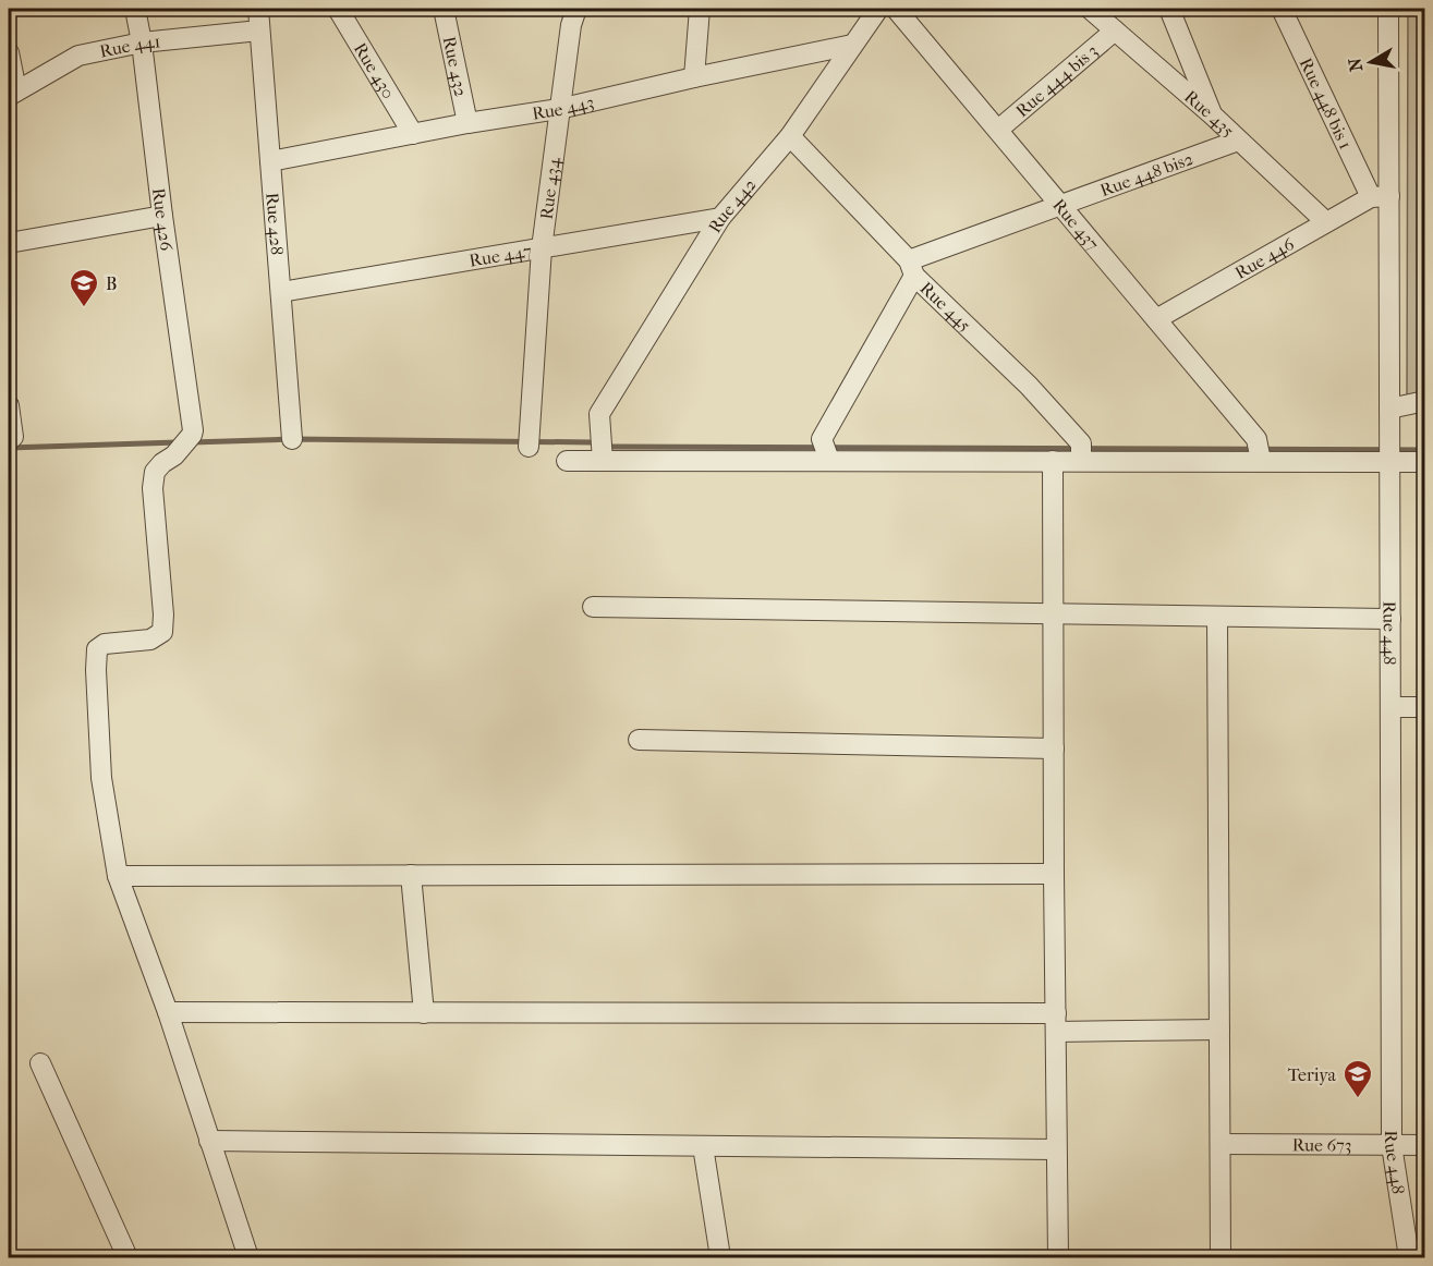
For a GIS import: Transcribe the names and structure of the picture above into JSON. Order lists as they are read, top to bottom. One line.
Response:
{"streets":{"street":["Rue 441","Rue 432","Rue 430","Rue 444 bis 3","Rue 448 bis 1","Rue 443","Rue 435","Rue 448 bis2","Rue 434","Rue 442","Rue 426","Rue 428","Rue 437","Rue 447","Rue 446","Rue 445","Rue 448","Rue 673"]},"crossings":[["Rue 441","Rue 426"],["Rue 441","Rue 428"],["Rue 432","Rue 443"],["Rue 430","Rue 443"],["Rue 444 bis 3","Rue 435"],["Rue 444 bis 3","Rue 437"],["Rue 448 bis 1","Rue 446"],["Rue 448 bis 1","Rue 448"],["Rue 443","Rue 434"],["Rue 443","Rue 442"],["Rue 443","Rue 428"],["Rue 435","Rue 448 bis2"],["Rue 435","Rue 446"],["Rue 448 bis2","Rue 437"],["Rue 448 bis2","Rue 445"],["Rue 434","Rue 447"],["Rue 442","Rue 447"],["Rue 442","Rue 445"],["Rue 428","Rue 447"],["Rue 437","Rue 446"],["Rue 446","Rue 448"],["Rue 448","Rue 673"]],"places":{"school or university":["B","Teriya"]},"north":"left"}
